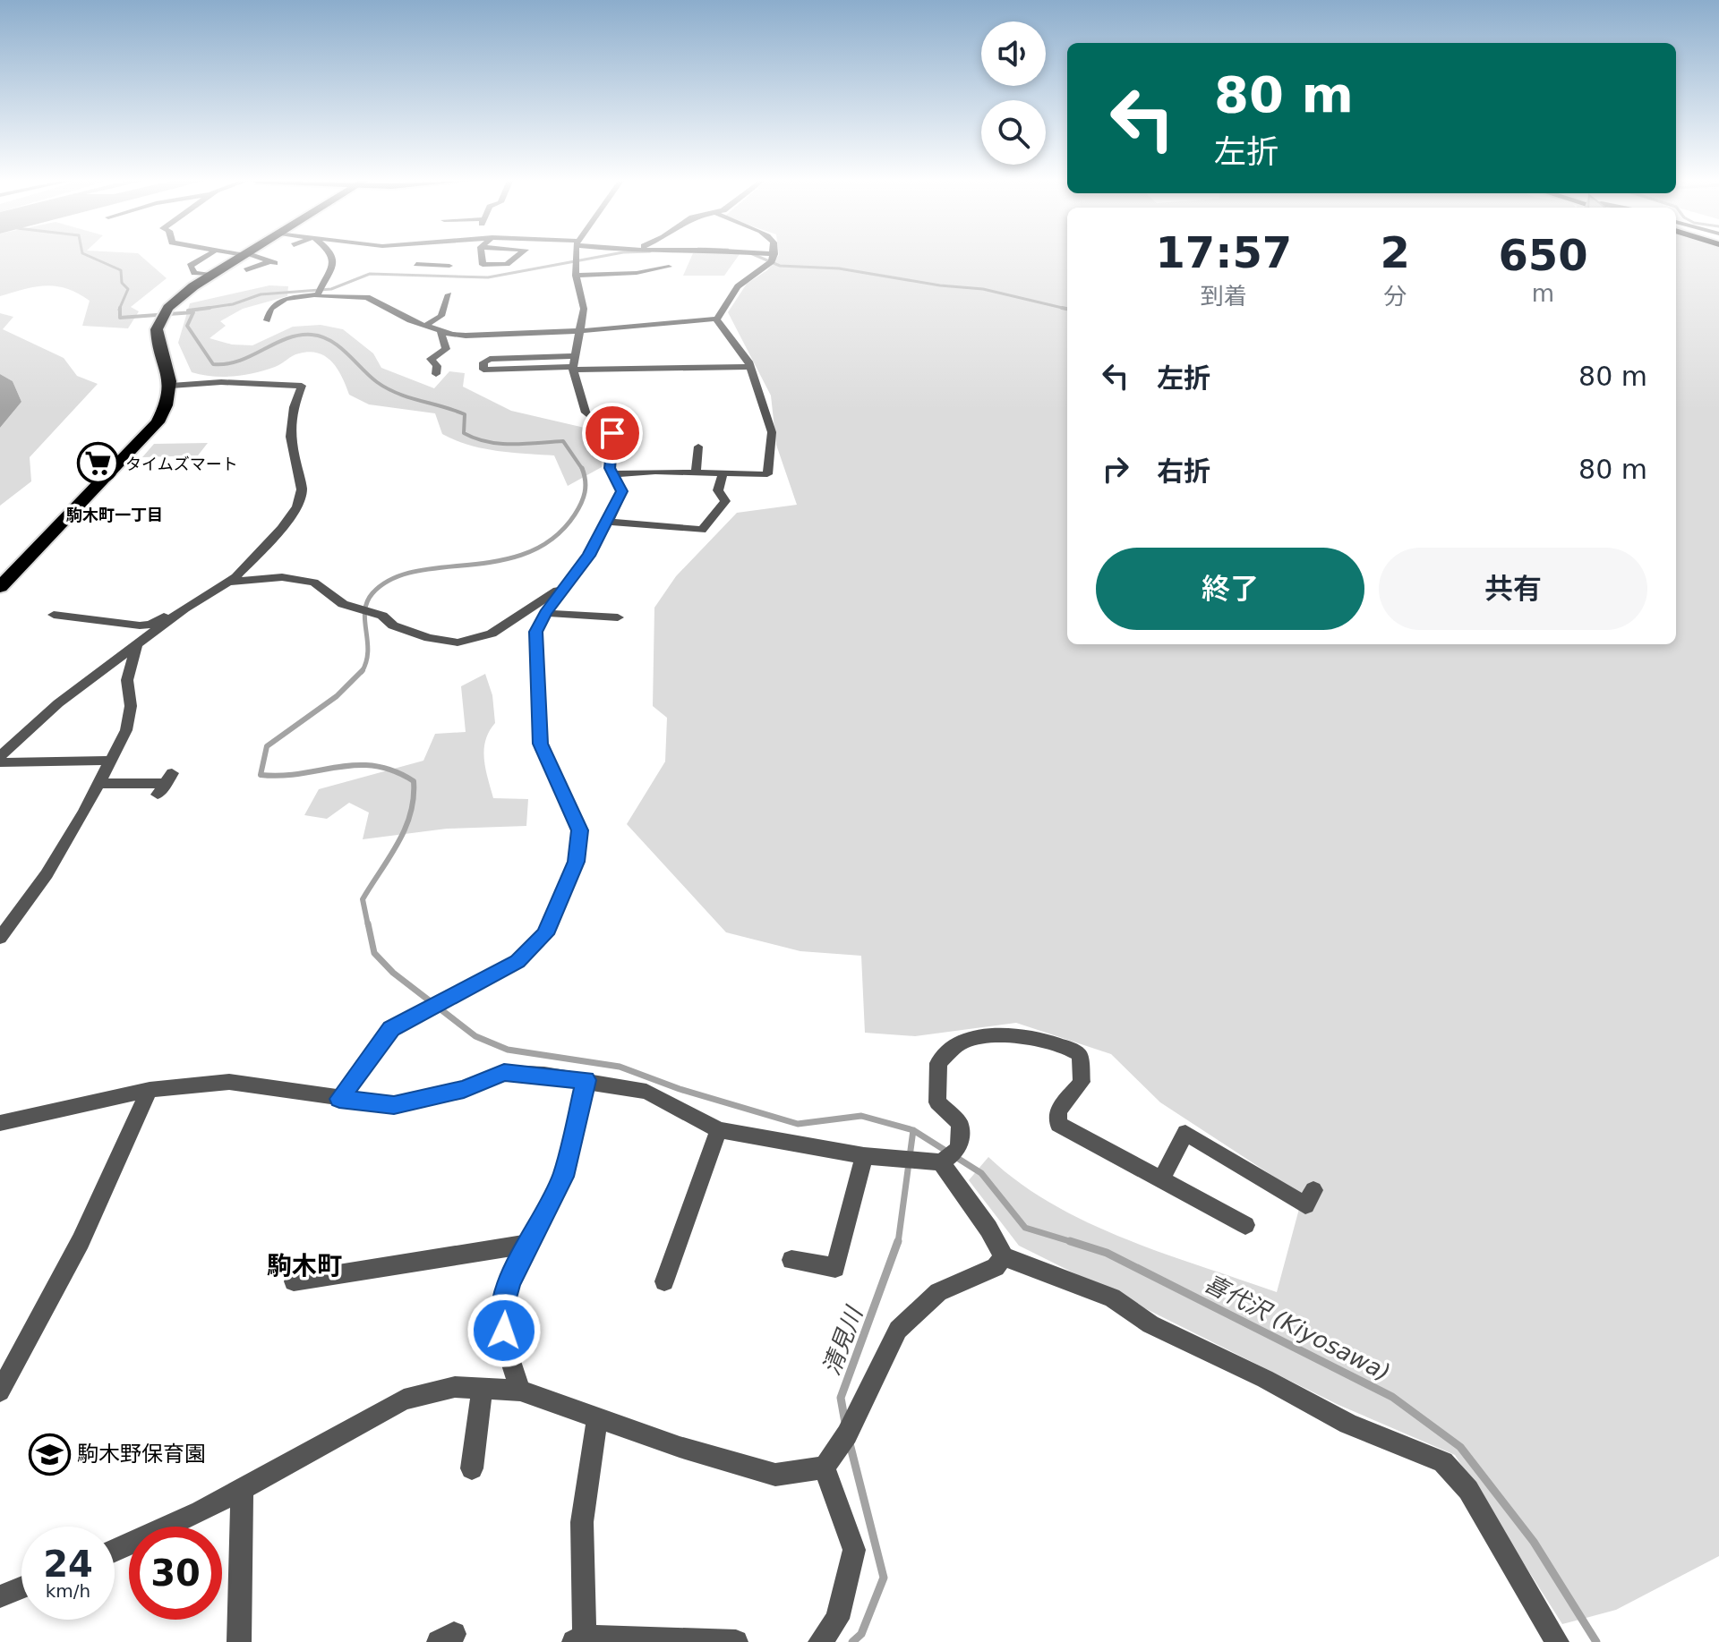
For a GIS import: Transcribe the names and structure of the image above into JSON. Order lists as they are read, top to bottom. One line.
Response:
{"districts":["駒木町一丁目","駒木町"],"water":["喜代沢 (Kiyosawa)","清見川"],"places":{"supermarket":["タイムズマート"],"school or university":["駒木野保育園"]},"page":{"turn":["80 m","左折"],"eta":["17:57","到着","2","分","650","m"],"list":[{"name":"左折","value":"80 m"},{"name":"右折","value":"80 m"}],"buttons":["終了","共有"],"speed":"24 km/h","limit":"30"}}
